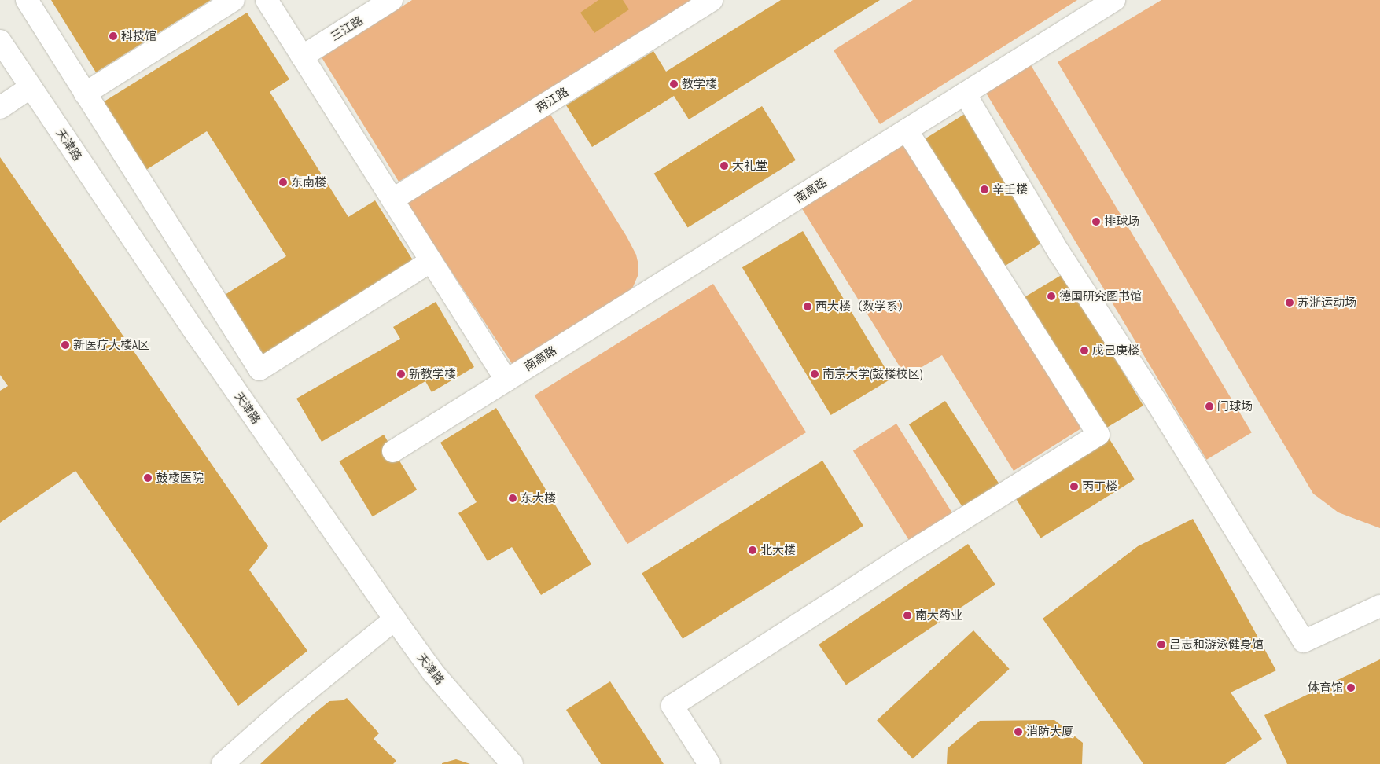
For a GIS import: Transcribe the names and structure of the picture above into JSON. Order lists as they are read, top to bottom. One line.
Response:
{"streets":{"street":["三江路","两江路","天津路","南高路"]},"places":["科技馆","教学楼","大礼堂","东南楼","辛壬楼","排球场","德国研究图书馆","苏浙运动场","西大楼（数学系）","新医疗大楼A区","戊己庚楼","新教学楼","南京大学(鼓楼校区)","门球场","鼓楼医院","丙丁楼","东大楼","北大楼","南大药业","吕志和游泳健身馆","体育馆","消防大厦"]}
